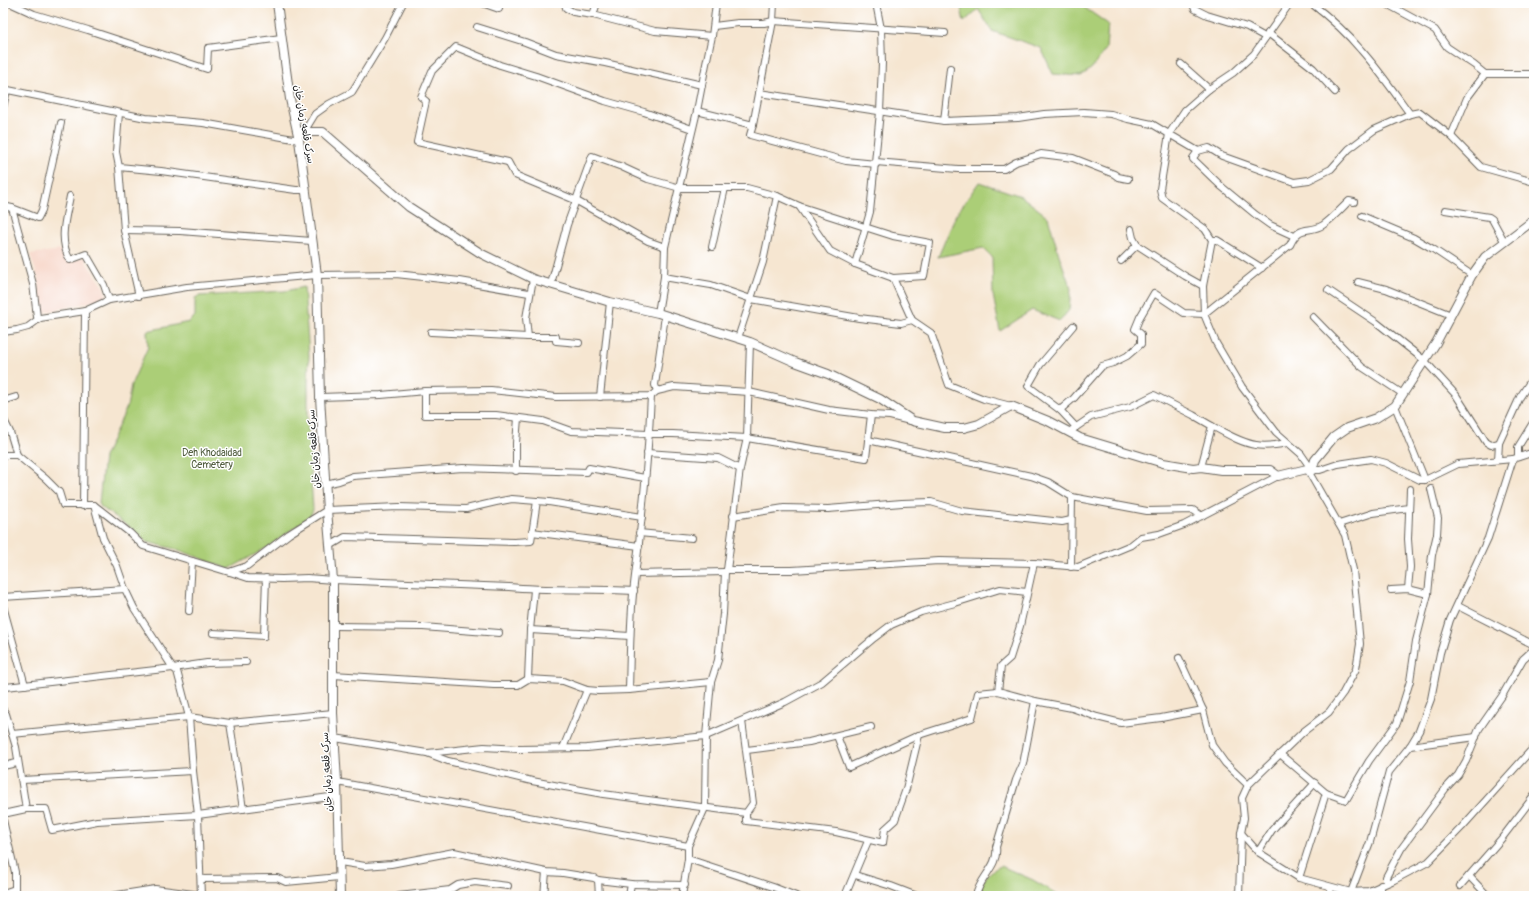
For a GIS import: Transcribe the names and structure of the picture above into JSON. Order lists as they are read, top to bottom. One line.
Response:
{"streets":{"street":["سرک قلعه زمان خان"]},"parks":["Deh Khodaidad Cemetery"]}
